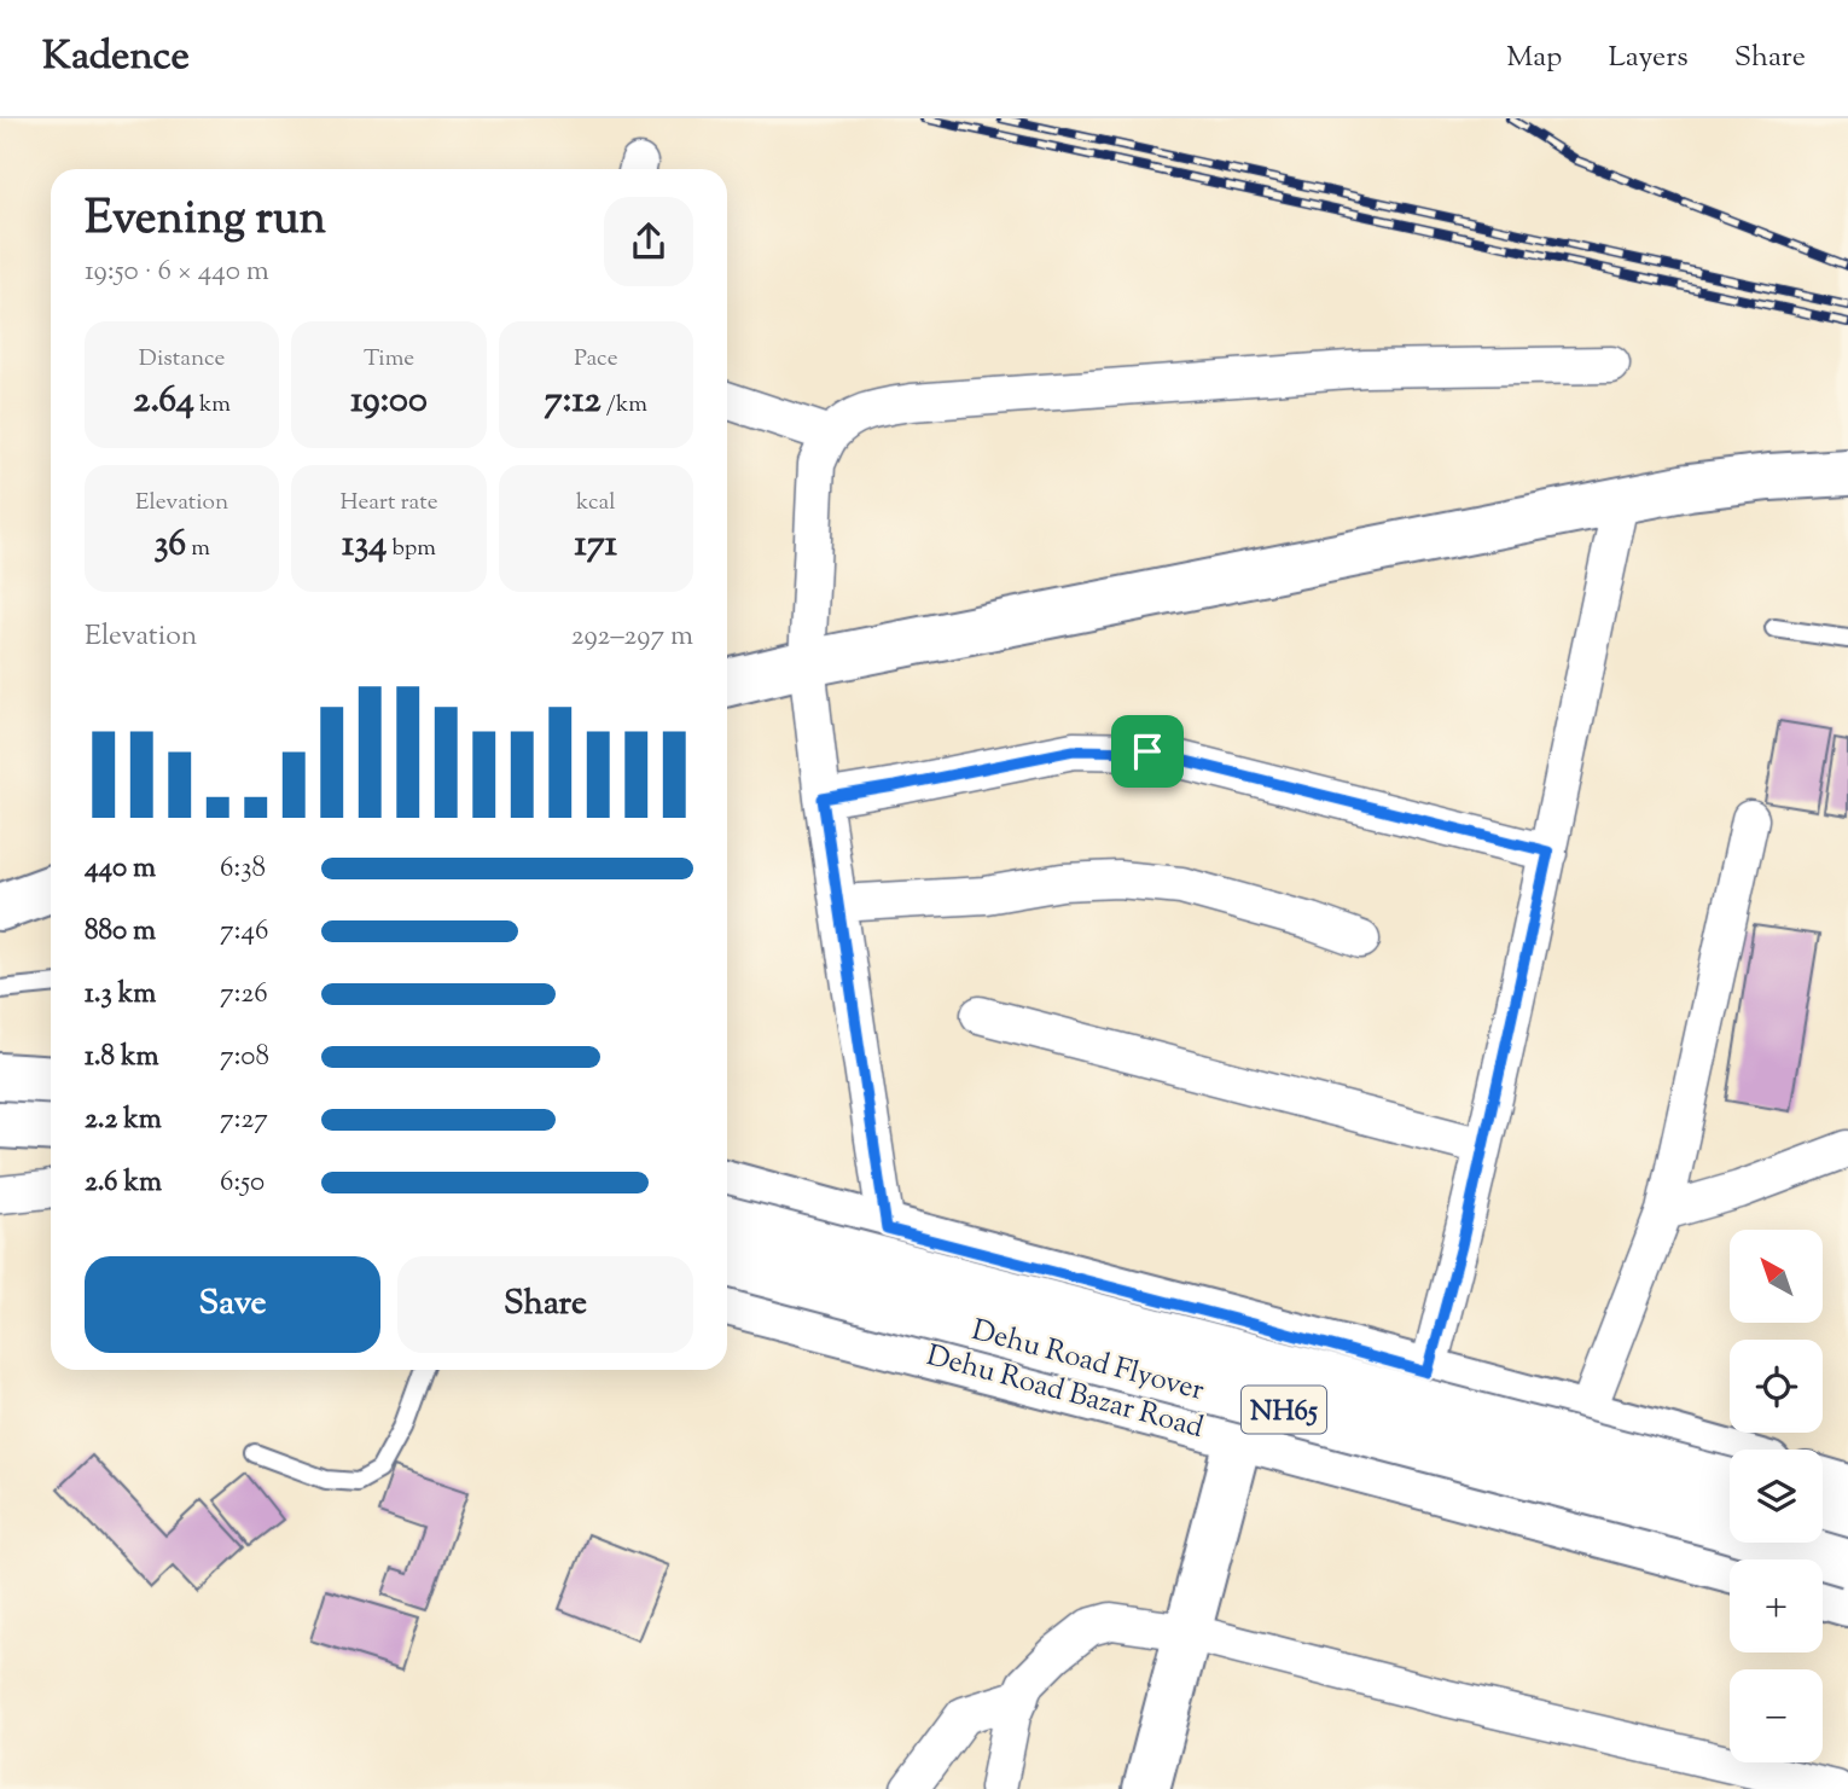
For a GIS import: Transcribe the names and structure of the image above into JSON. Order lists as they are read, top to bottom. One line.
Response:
{"streets":{"main road":["Dehu Road Flyover","Dehu Road Bazar Road","NH65"]},"north":"top left","page":{"header":"Kadence","nav":["Map","Layers","Share"],"heading":["Evening run","19:50 · 6 × 440 m"],"stats":[["Distance","2.64 km"],["Time","19:00"],["Pace","7:12 /km"],["Elevation","36 m"],["Heart rate","134 bpm"],["kcal","171"]],"chart":["Elevation","292–297 m"],"list":[{"name":"440 m","note":"6:38"},{"name":"880 m","note":"7:46"},{"name":"1.3 km","note":"7:26"},{"name":"1.8 km","note":"7:08"},{"name":"2.2 km","note":"7:27"},{"name":"2.6 km","note":"6:50"}],"map_buttons":["+","−"],"buttons":["Save","Share"]}}
